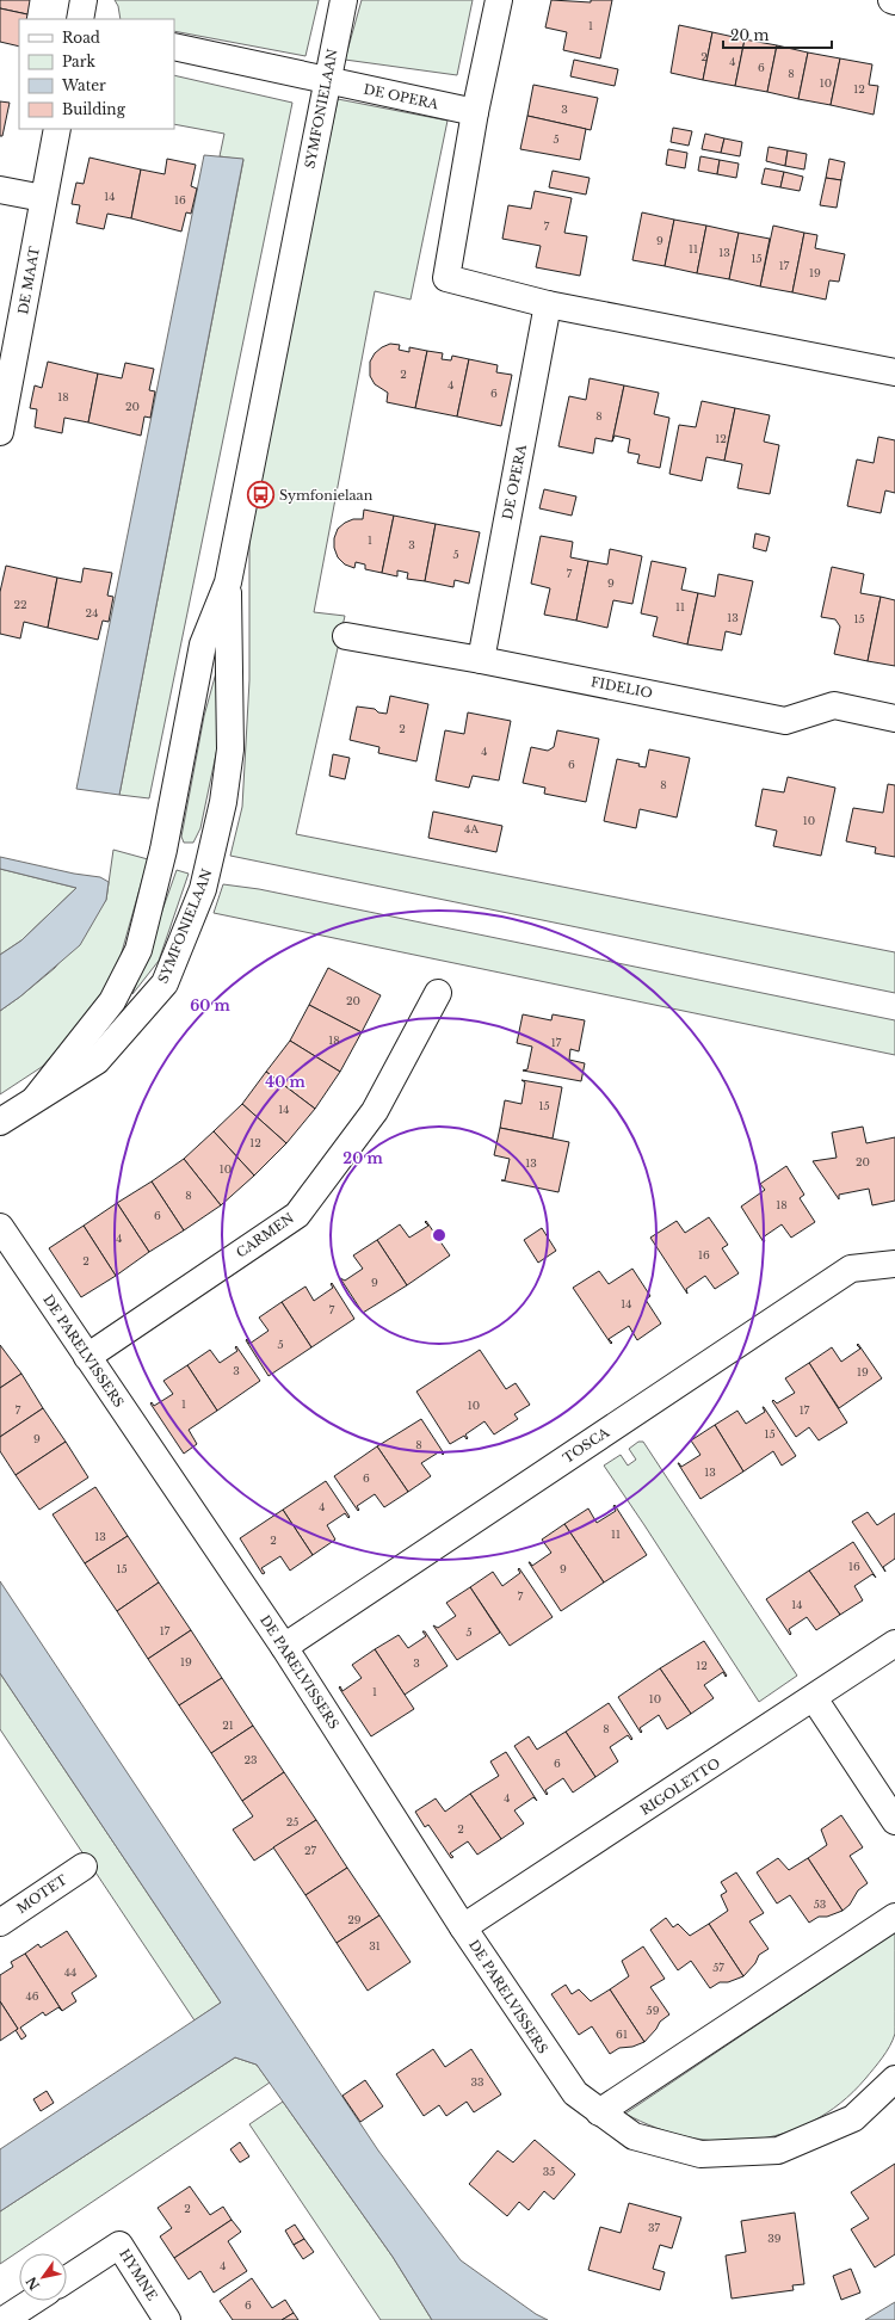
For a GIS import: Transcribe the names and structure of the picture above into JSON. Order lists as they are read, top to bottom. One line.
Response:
{"streets":{"street":["DE OPERA","SYMFONIELAAN","DE MAAT","FIDELIO","CARMEN","DE PARELVISSERS","TOSCA","RIGOLETTO","MOTET","HYMNE"]},"crossings":[["DE OPERA","SYMFONIELAAN"],["DE OPERA","FIDELIO"],["CARMEN","DE PARELVISSERS"],["DE PARELVISSERS","TOSCA"],["DE PARELVISSERS","RIGOLETTO"]],"places":{"bus stop":["Symfonielaan"]},"house_numbers":["1","2","4","6","8","10","12","3","5","14","16","7","9","11","13","15","17","19","2","4","6","18","20","8","12","1","3","5","7","9","22","11","24","13","15","2","4","6","8","10","4A","20","18","17","15","14","12","20","13","10","8","18","6","4","16","2","9","14","7","5","3","19","1","10","7","17","15","9","8","13","6","4","11","13","2","16","15","9","7","14","17","5","19","3","12","1","10","21","8","23","6","4","25","2","27","53","29","31","57","44","46","59","61","33","35","2","37","39","4","6"],"legend":["Road","Park","Water","Building"],"scale_bar":"20 m","north":"bottom left","rings":["60 m","40 m","20 m"]}
